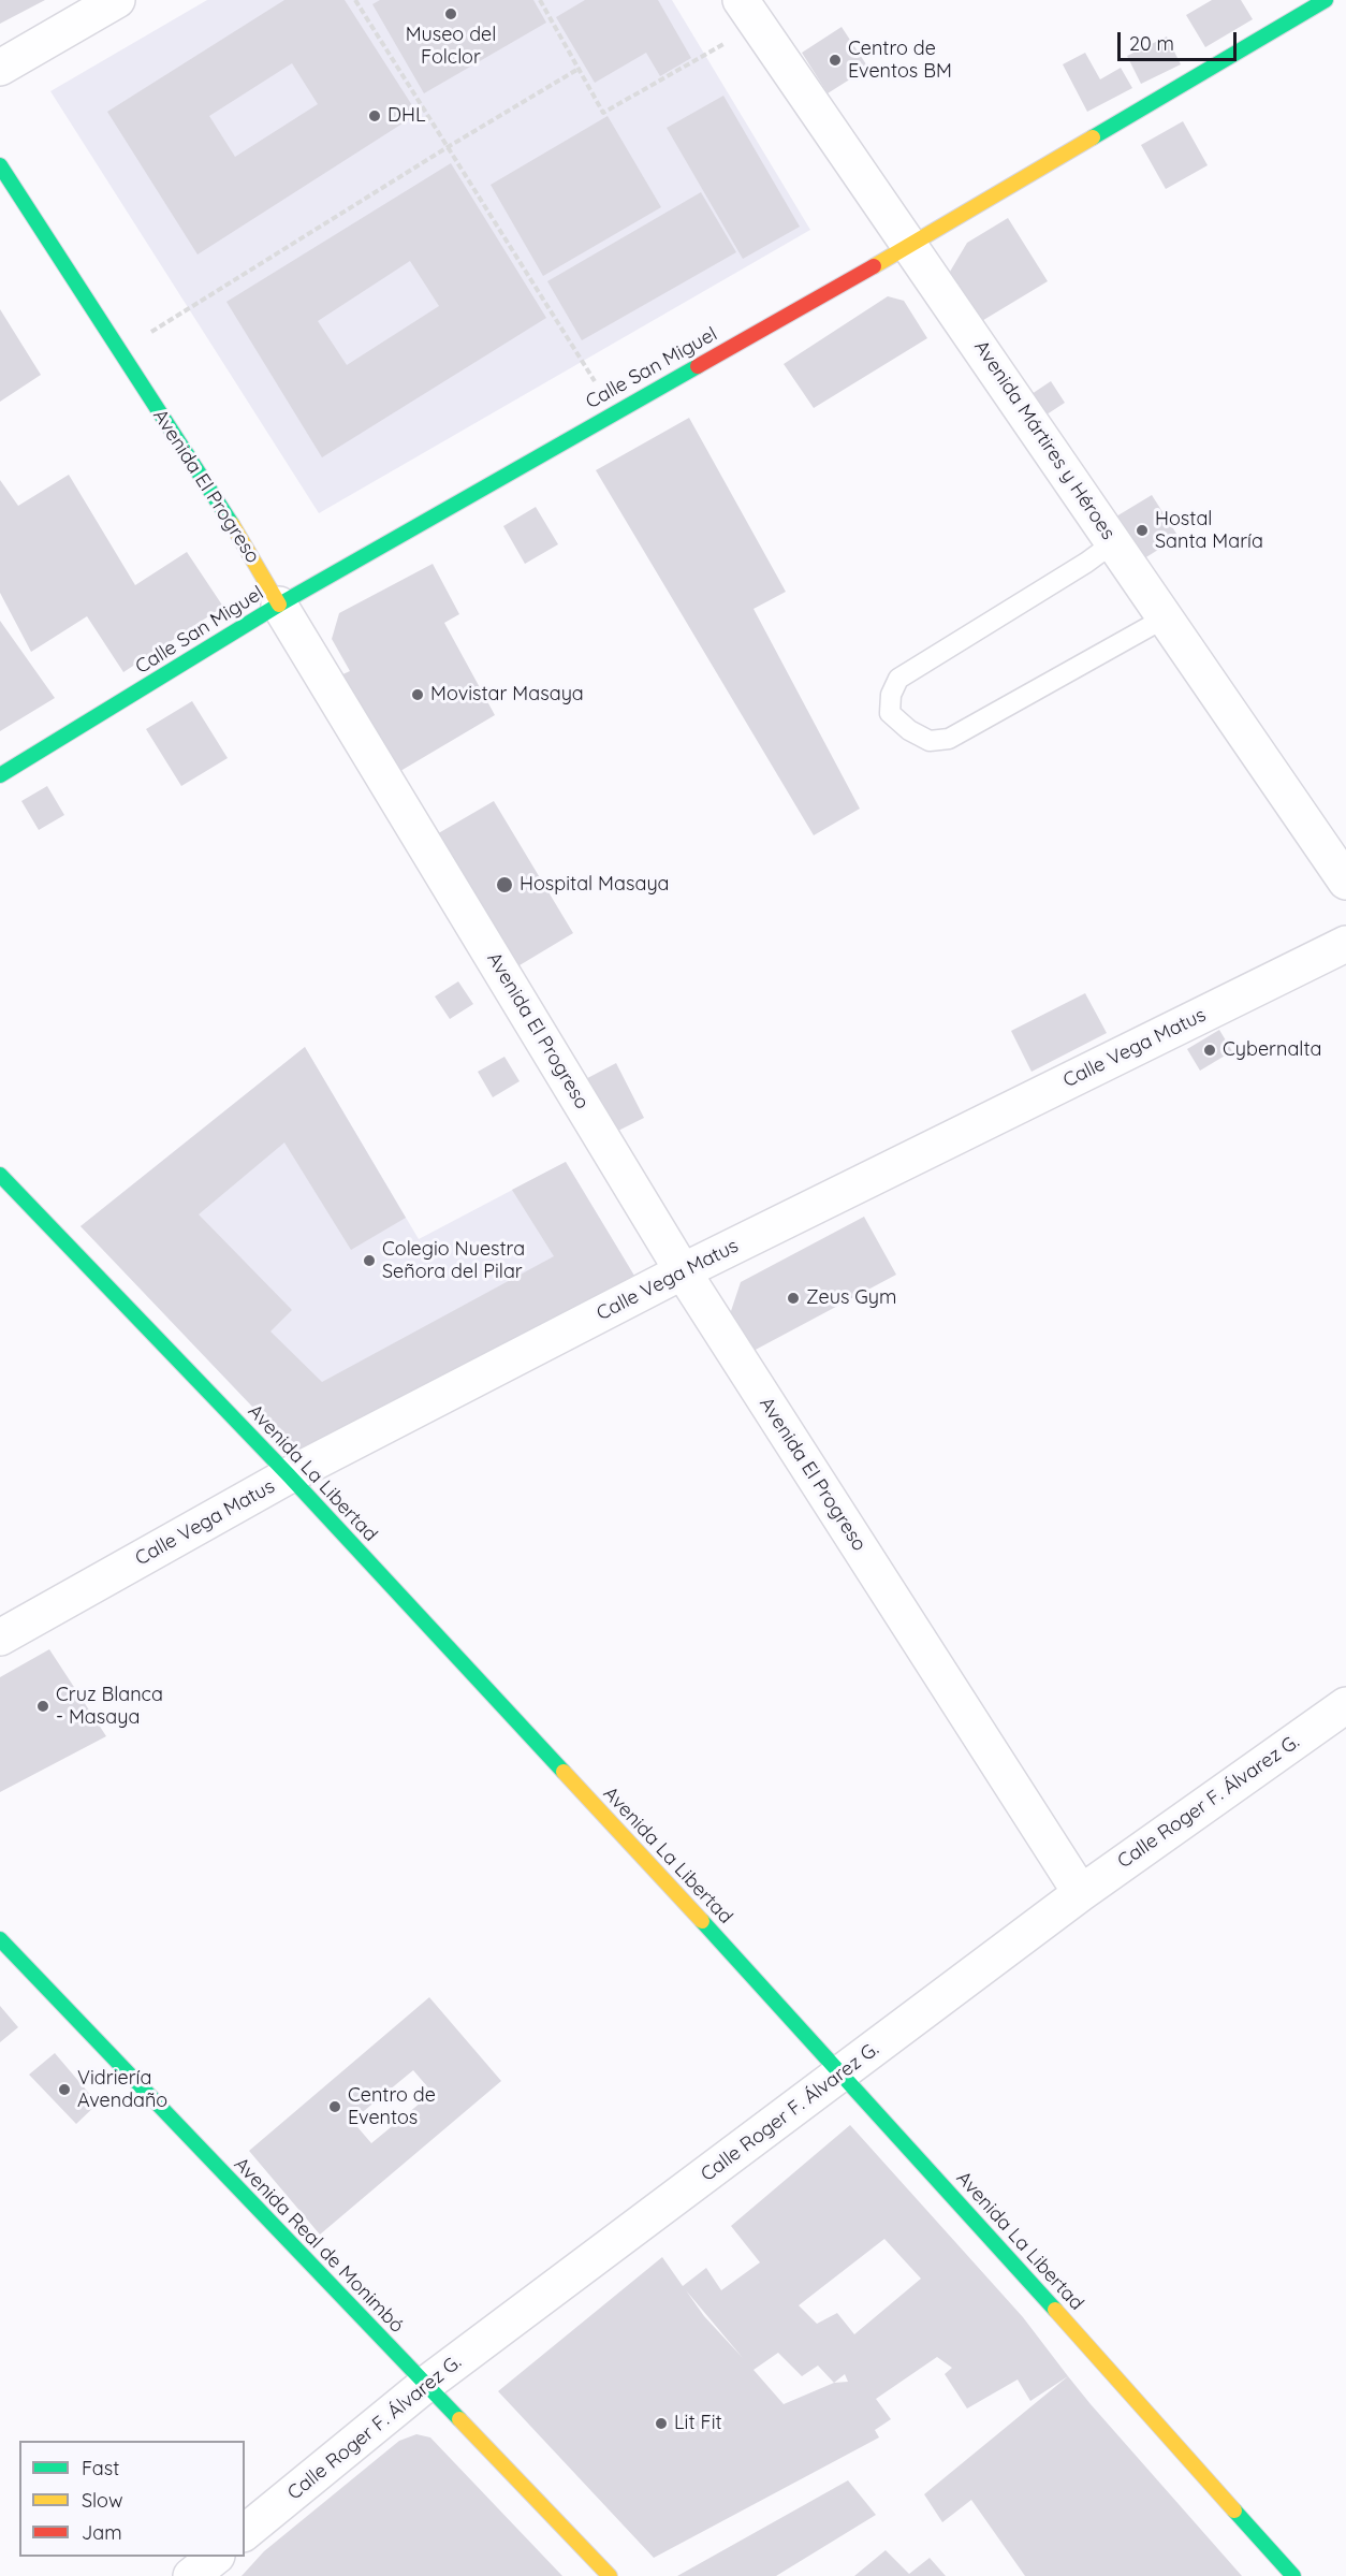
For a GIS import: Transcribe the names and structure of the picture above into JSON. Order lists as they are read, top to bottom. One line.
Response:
{"streets":{"street":["Calle San Miguel","Avenida Mártires y Héroes","Avenida El Progreso","Calle Vega Matus","Avenida La Libertad","Calle Roger F. Álvarez G.","Avenida Real de Monimbó"]},"crossings":[["Calle San Miguel","Avenida Mártires y Héroes"],["Calle San Miguel","Avenida El Progreso"],["Avenida El Progreso","Calle Vega Matus"],["Avenida El Progreso","Calle Roger F. Álvarez G."],["Calle Vega Matus","Avenida La Libertad"],["Avenida La Libertad","Calle Roger F. Álvarez G."],["Calle Roger F. Álvarez G.","Avenida Real de Monimbó"]],"places":["Museo del Folclor","Centro de Eventos BM","DHL","Hostal Santa María","Movistar Masaya","Hospital Masaya","Cybernalta","Colegio Nuestra Señora del Pilar","Zeus Gym","Cruz Blanca - Masaya","Vidriería Avendaño","Centro de Eventos","Lit Fit"],"legend":["Fast","Slow","Jam"],"scale_bar":"20 m"}
